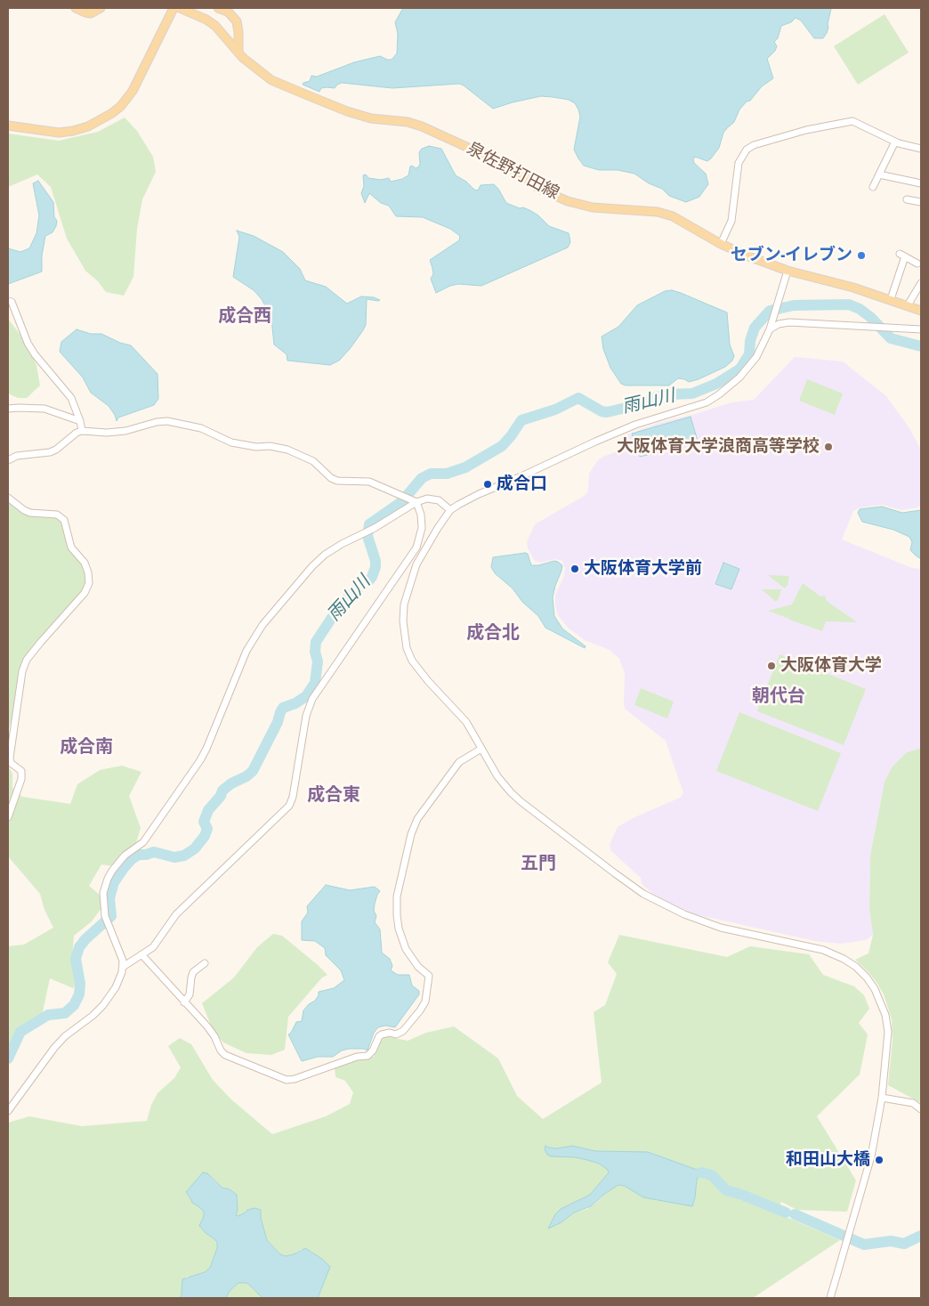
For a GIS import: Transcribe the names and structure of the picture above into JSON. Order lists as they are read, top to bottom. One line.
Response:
{"streets":{"main road":["泉佐野打田線"]},"districts":["成合西","成合北","朝代台","成合南","成合東","五門"],"water":["雨山川"],"places":["セブン-イレブン","大阪体育大学浪商高等学校","成合口","大阪体育大学前","大阪体育大学","和田山大橋"]}
